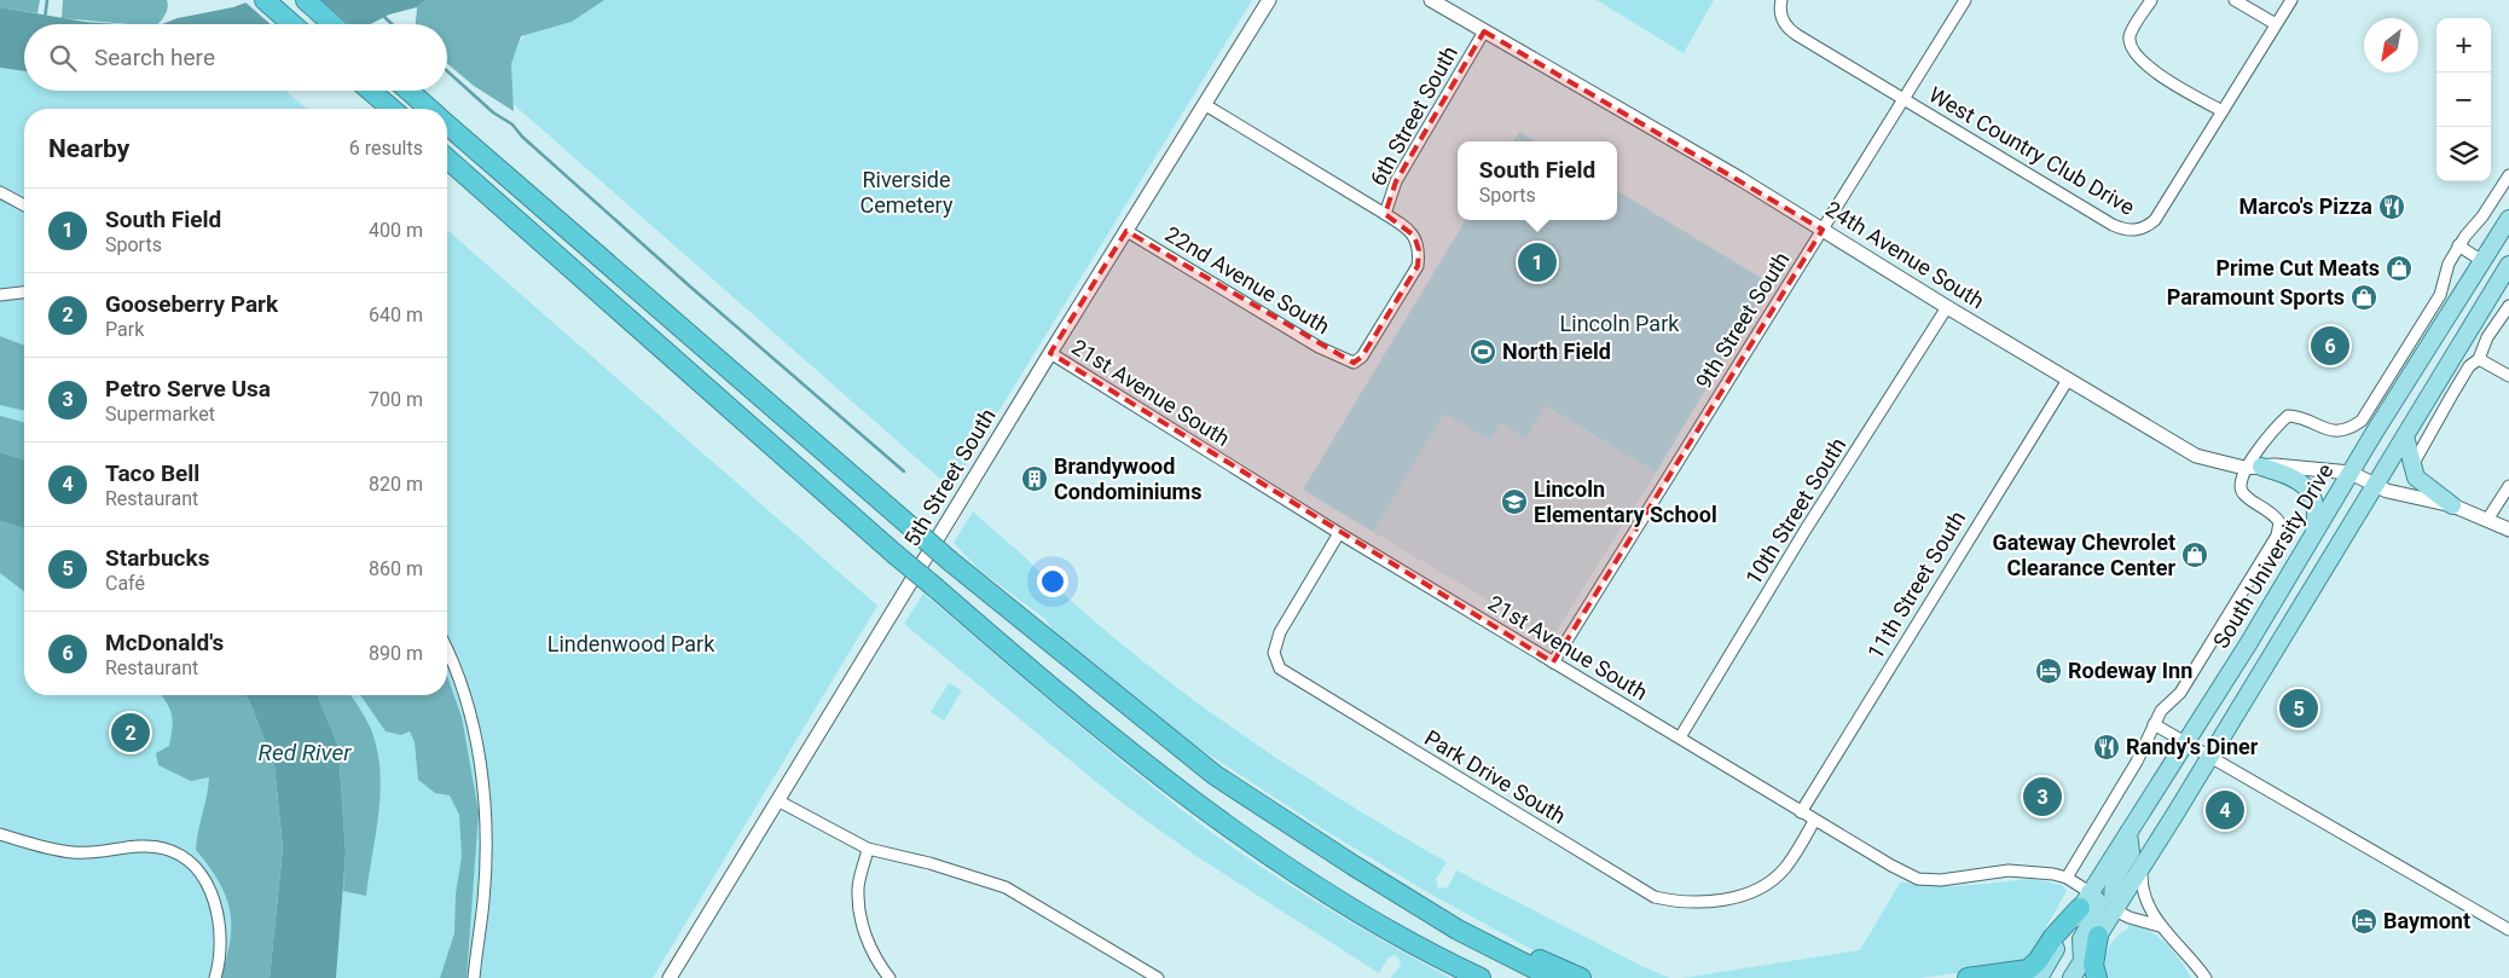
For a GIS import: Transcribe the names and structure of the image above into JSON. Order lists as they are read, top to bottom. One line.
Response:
{"streets":{"main road":["South University Drive"],"street":["6th Street South","West Country Club Drive","24th Avenue South","22nd Avenue South","9th Street South","21st Avenue South","5th Street South","10th Street South","11th Street South","Park Drive South"]},"crossings":[["6th Street South","24th Avenue South"],["6th Street South","22nd Avenue South"],["West Country Club Drive","9th Street South"],["24th Avenue South","9th Street South"],["24th Avenue South","10th Street South"],["24th Avenue South","South University Drive"],["24th Avenue South","11th Street South"],["22nd Avenue South","5th Street South"],["9th Street South","21st Avenue South"],["21st Avenue South","5th Street South"],["21st Avenue South","10th Street South"],["21st Avenue South","South University Drive"],["21st Avenue South","11th Street South"],["21st Avenue South","Park Drive South"]],"water":["Red River"],"parks":["Riverside Cemetery","Lincoln Park","Lindenwood Park"],"places":{"restaurant":["Marco's Pizza","Randy's Diner"],"shop":["Prime Cut Meats","Paramount Sports","Gateway Chevrolet Clearance Center"],"sports":["North Field"],"building":["Brandywood Condominiums"],"school or university":["Lincoln Elementary School"],"hotel":["Rodeway Inn","Baymont"]},"north":"bottom left","page":{"map_buttons":["+","−"],"search":"Search here","heading":["Nearby","6 results"],"popup":["South Field","Sports"],"list":[{"mark":"1","name":"South Field","note":"Sports","value":"400 m"},{"mark":"2","name":"Gooseberry Park","note":"Park","value":"640 m"},{"mark":"3","name":"Petro Serve Usa","note":"Supermarket","value":"700 m"},{"mark":"4","name":"Taco Bell","note":"Restaurant","value":"820 m"},{"mark":"5","name":"Starbucks","note":"Café","value":"860 m"},{"mark":"6","name":"McDonald's","note":"Restaurant","value":"890 m"}],"pins":["1","6","5","2","3","4"]}}
